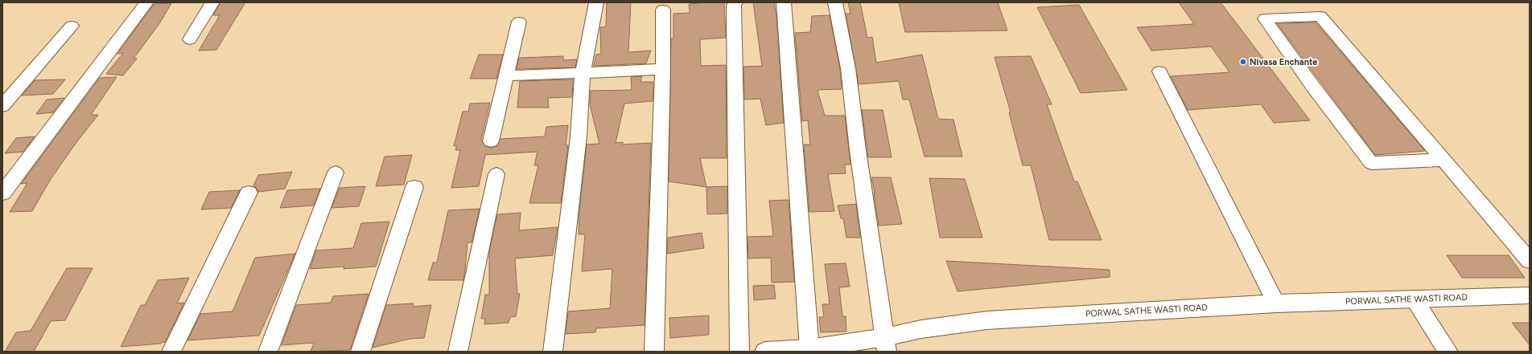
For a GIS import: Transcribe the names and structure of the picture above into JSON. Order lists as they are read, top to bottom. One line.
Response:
{"streets":{"street":["PORWAL SATHE WASTI ROAD"]},"places":["Nivasa Enchante"]}
